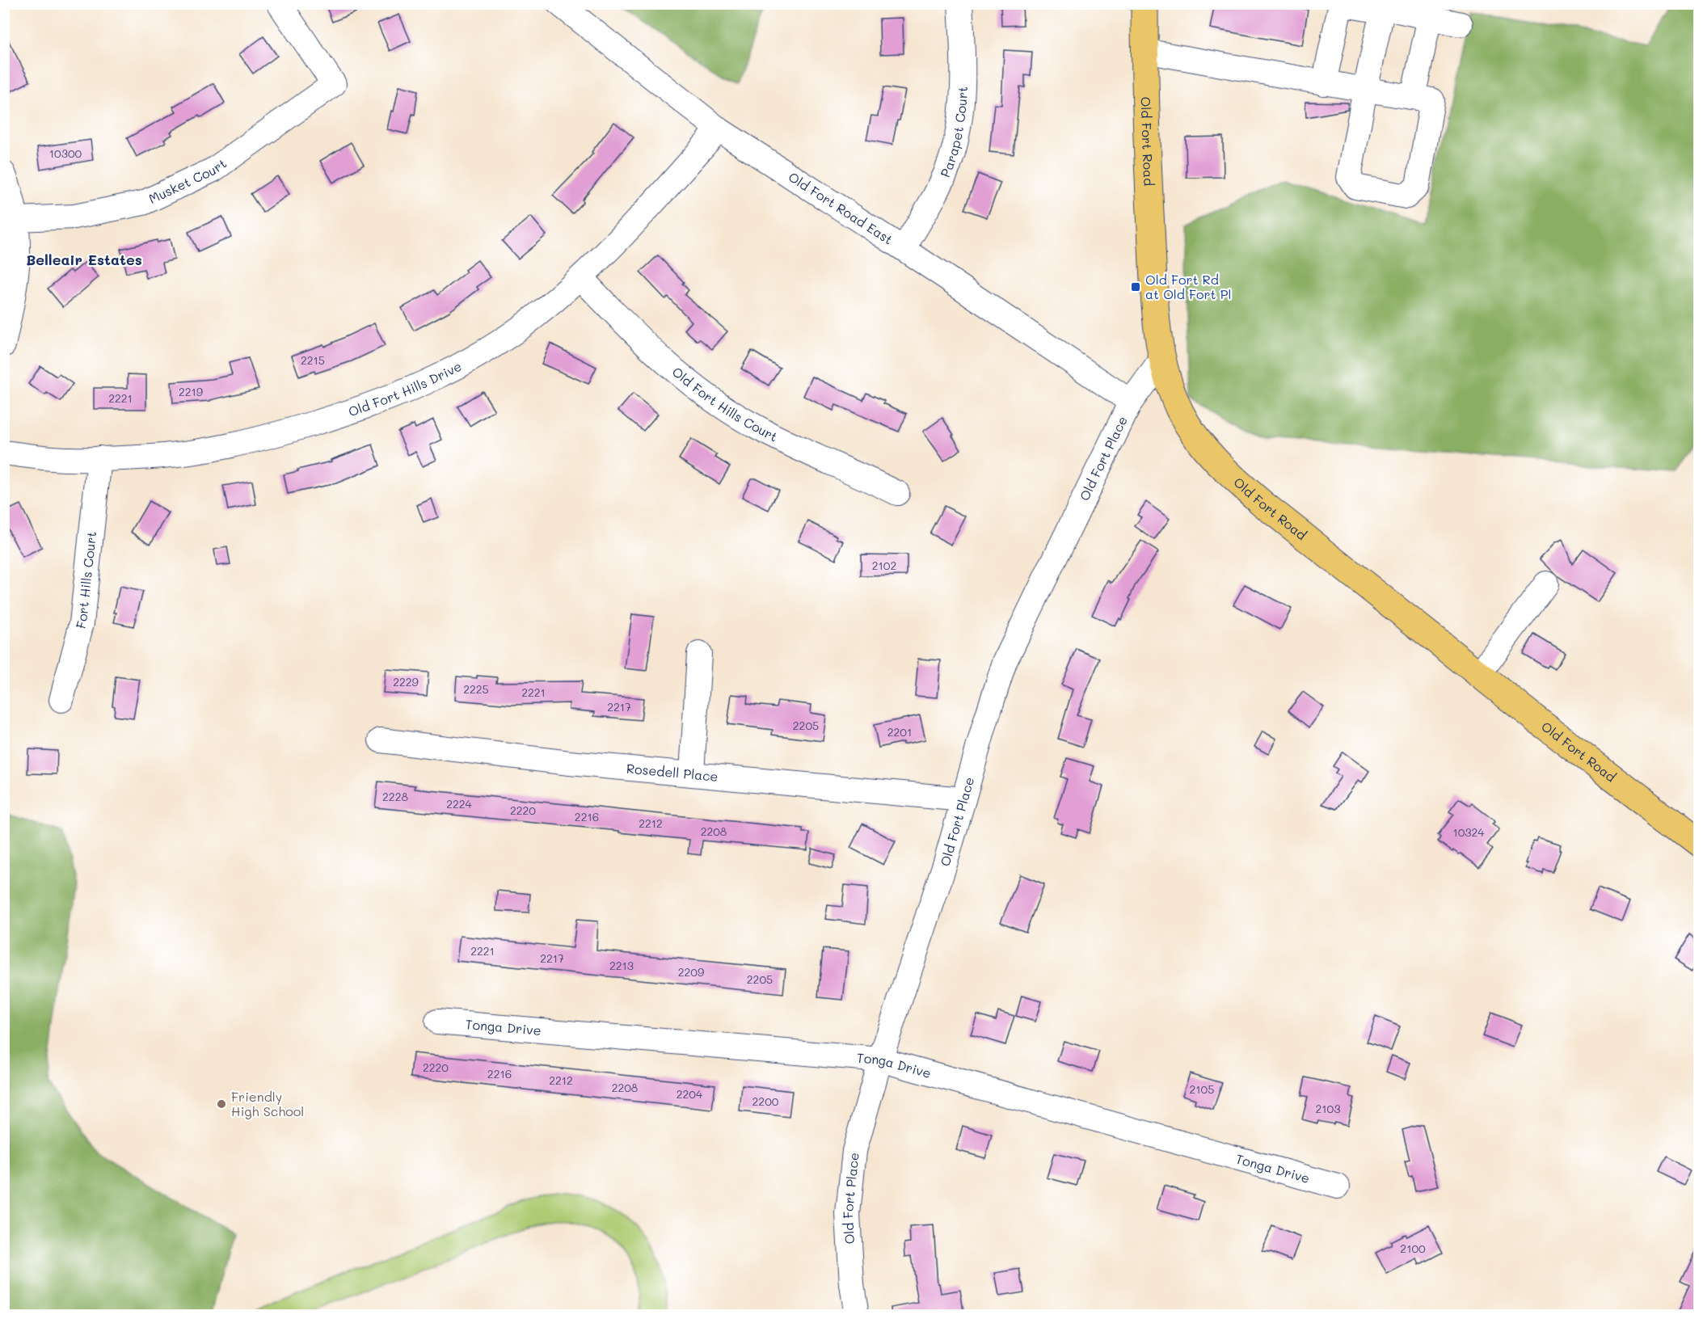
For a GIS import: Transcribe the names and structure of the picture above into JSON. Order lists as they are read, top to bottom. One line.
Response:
{"streets":{"main road":["Old Fort Road"],"street":["Parapet Court","Musket Court","Old Fort Road East","Old Fort Hills Drive","Old Fort Hills Court","Old Fort Place","Fort Hills Court","Rosedell Place","Tonga Drive"]},"crossings":[["Parapet Court","Old Fort Road East"],["Old Fort Road","Old Fort Place"],["Old Fort Road East","Old Fort Hills Drive"],["Old Fort Road East","Old Fort Place"],["Old Fort Hills Drive","Old Fort Hills Court"],["Old Fort Hills Drive","Fort Hills Court"],["Old Fort Place","Rosedell Place"],["Old Fort Place","Tonga Drive"]],"districts":["Belleair Estates"],"places":{"transit":["Old Fort Rd at Old Fort Pl"],"other":["Friendly High School"]},"house_numbers":["10300","2215","2219","2221","2102","2229","2225","2221","2217","2205","2201","2228","2224","2220","2216","2212","2208","10324","2221","2217","2213","2209","2205","2220","2216","2212","2208","2105","2204","2200","2103","2100"]}
